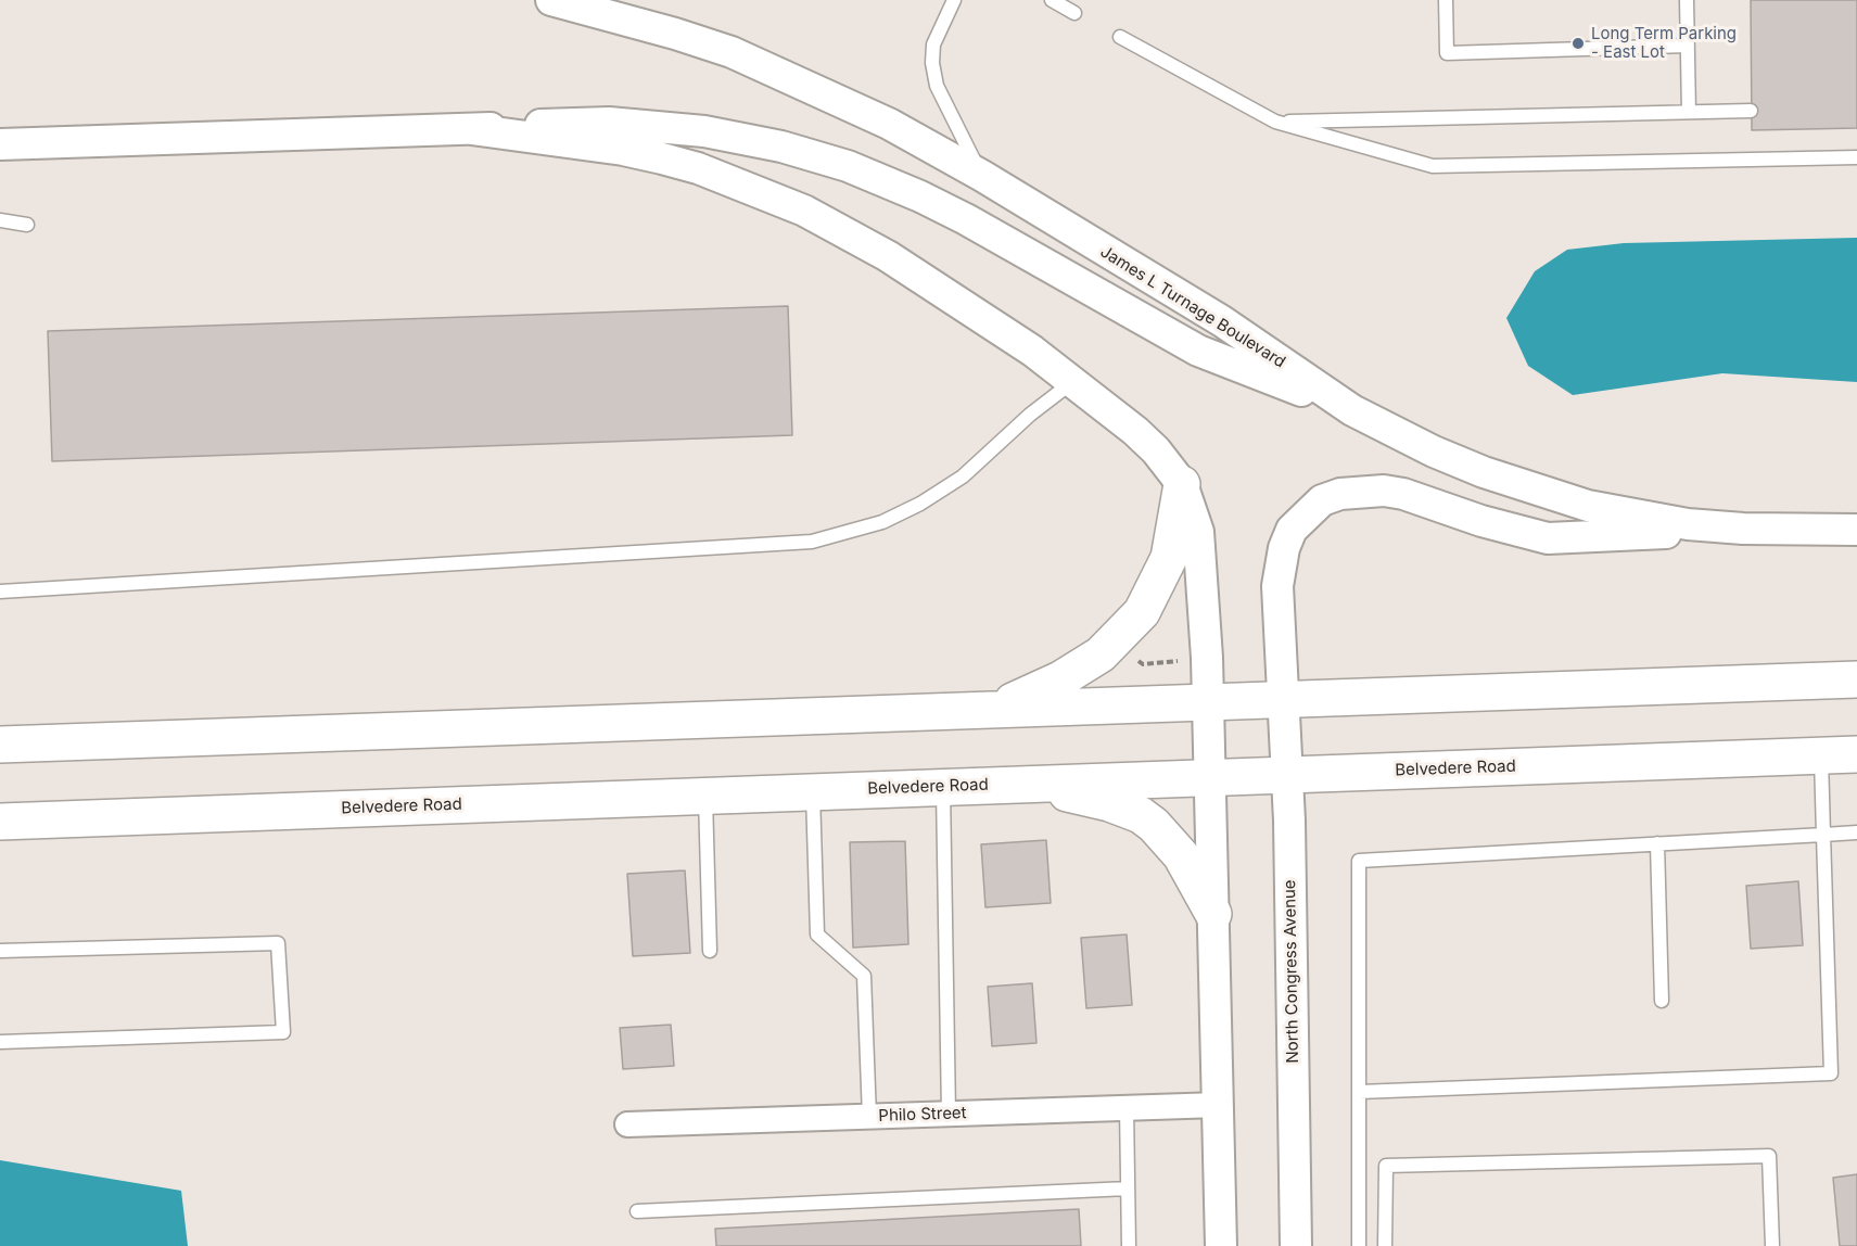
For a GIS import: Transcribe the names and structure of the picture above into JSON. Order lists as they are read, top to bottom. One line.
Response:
{"streets":{"main road":["Belvedere Road"],"street":["James L Turnage Boulevard","North Congress Avenue","Philo Street"]},"crossings":[["James L Turnage Boulevard","North Congress Avenue"],["Belvedere Road","North Congress Avenue"]],"places":["Long Term Parking - East Lot"]}
